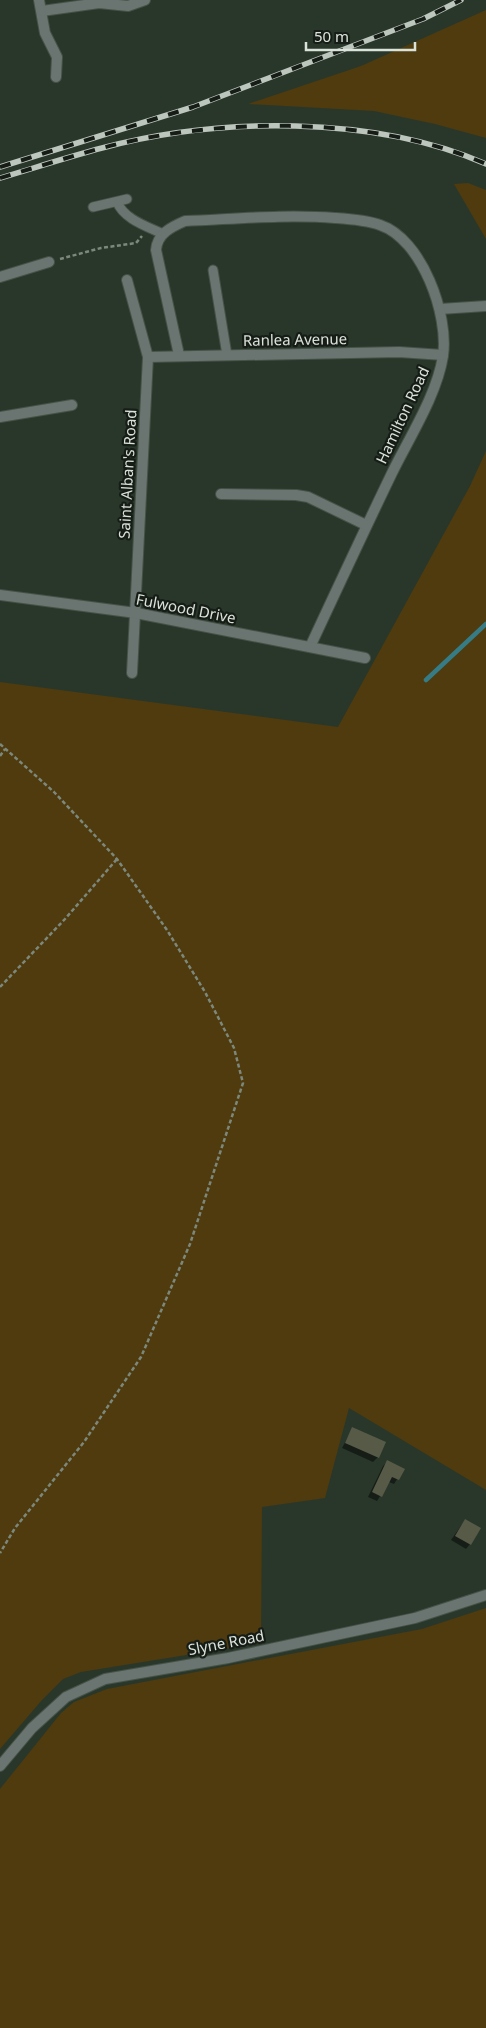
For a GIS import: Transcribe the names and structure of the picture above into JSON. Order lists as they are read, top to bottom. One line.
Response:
{"streets":{"street":["Ranlea Avenue","Hamilton Road","Saint Alban's Road","Fulwood Drive","Slyne Road"]},"crossings":[["Ranlea Avenue","Hamilton Road"],["Ranlea Avenue","Saint Alban's Road"],["Hamilton Road","Fulwood Drive"],["Saint Alban's Road","Fulwood Drive"]],"scale_bar":"50 m"}
